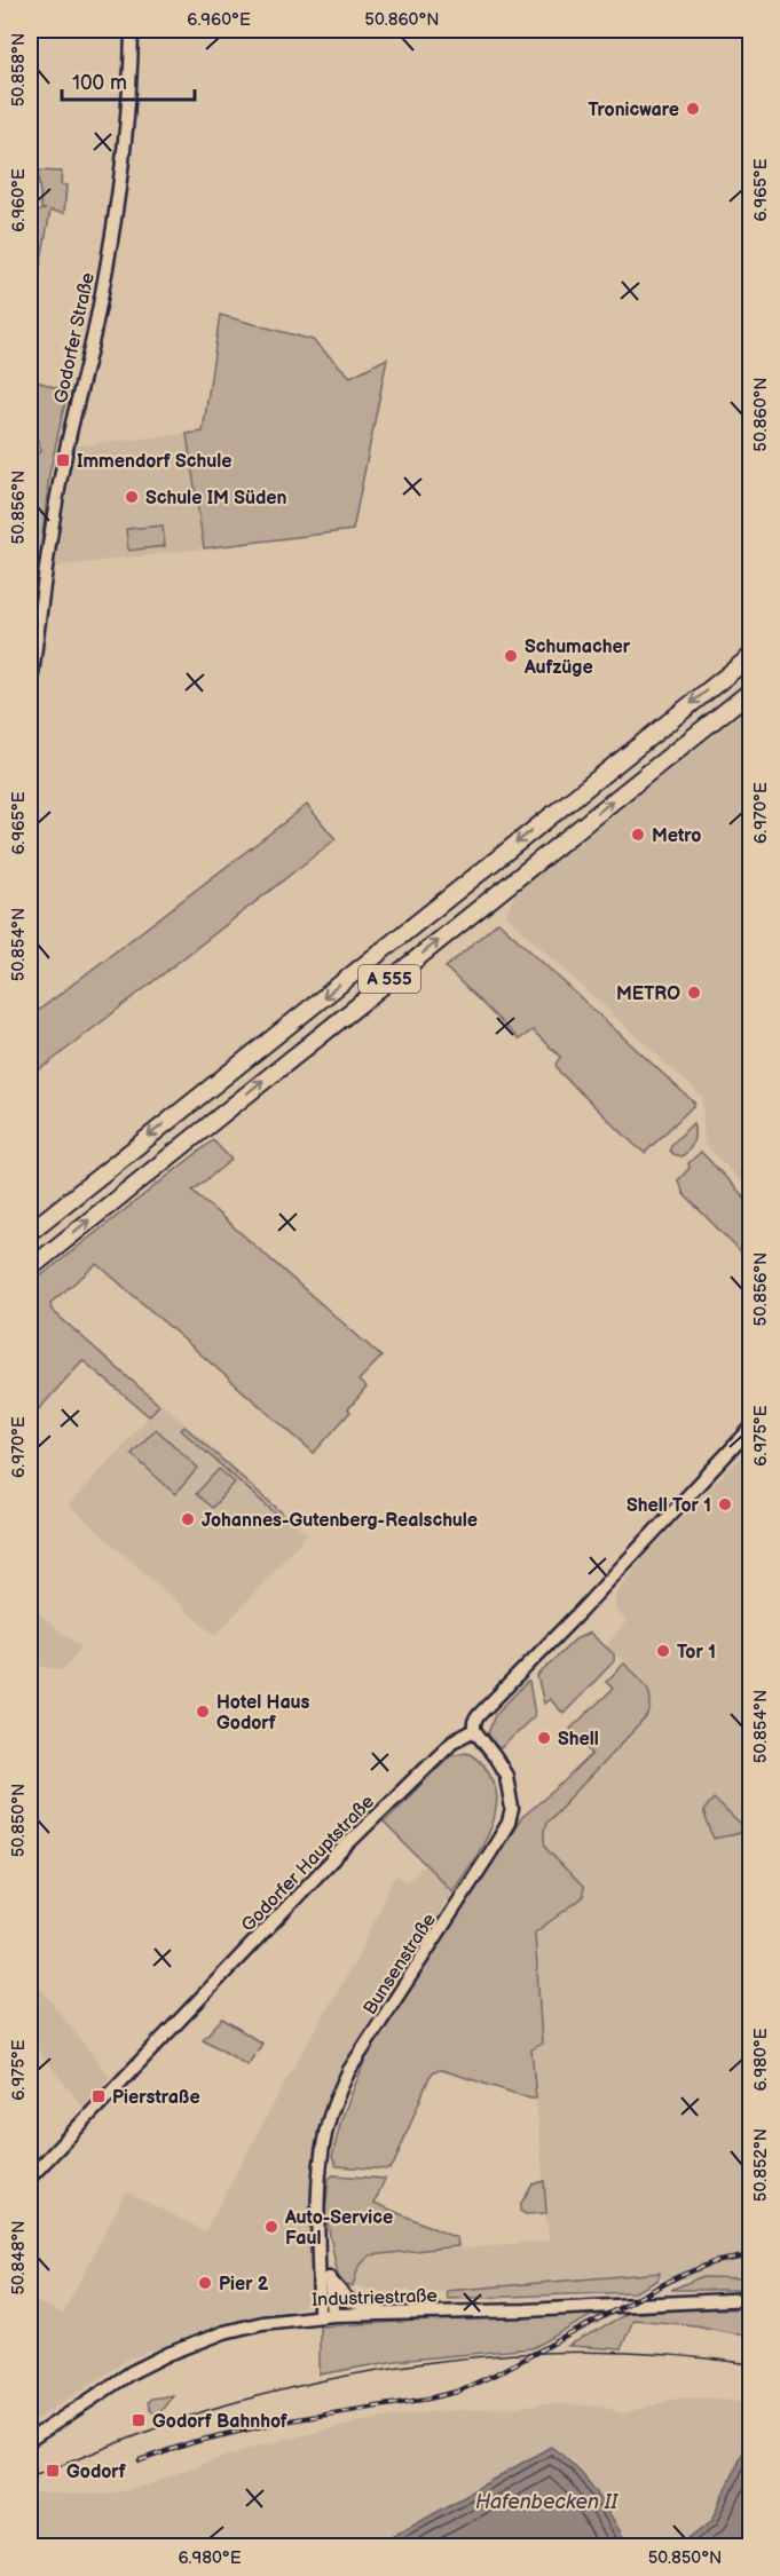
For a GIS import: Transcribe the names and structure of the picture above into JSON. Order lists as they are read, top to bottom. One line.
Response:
{"streets":{"highway":["A 555"],"main road":["Godorfer Straße","Godorfer Hauptstraße","Bunsenstraße","Industriestraße"]},"crossings":[["Godorfer Hauptstraße","Bunsenstraße"],["Bunsenstraße","Industriestraße"]],"water":["Hafenbecken II"],"places":{"other":["Tronicware","Schule IM Süden","Schumacher Aufzüge","Metro","METRO","Shell Tor 1","Johannes-Gutenberg-Realschule","Tor 1","Hotel Haus Godorf","Shell","Auto-Service Faul","Pier 2"],"transit":["Immendorf Schule","Pierstraße","Godorf Bahnhof","Godorf"]},"scale_bar":"100 m","coordinates":["6.960°E","50.860°N","50.858°N","6.965°E","50.856°N","6.970°E","50.854°N","6.975°E","50.850°N","6.980°E","50.852°N","50.848°N"]}
